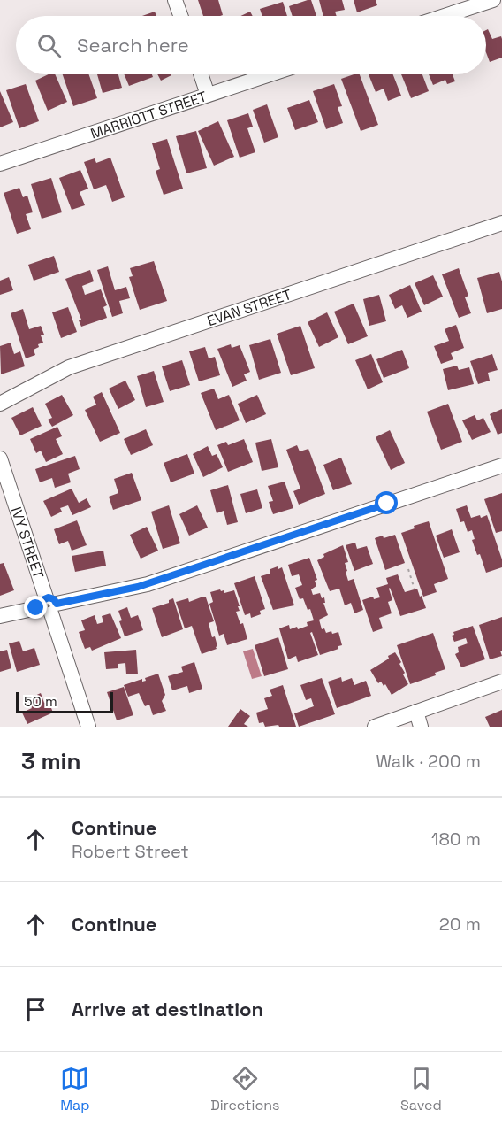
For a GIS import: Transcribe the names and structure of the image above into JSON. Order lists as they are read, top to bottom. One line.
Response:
{"streets":{"street":["MARRIOTT STREET","EVAN STREET","IVY STREET"]},"scale_bar":"50 m","page":{"search":"Search here","scale":"50 m","heading":["3 min","Walk · 200 m"],"list":[["Continue","Robert Street","180 m"],["Continue","20 m"],"Arrive at destination"],"nav":["Map","Directions","Saved"]}}
